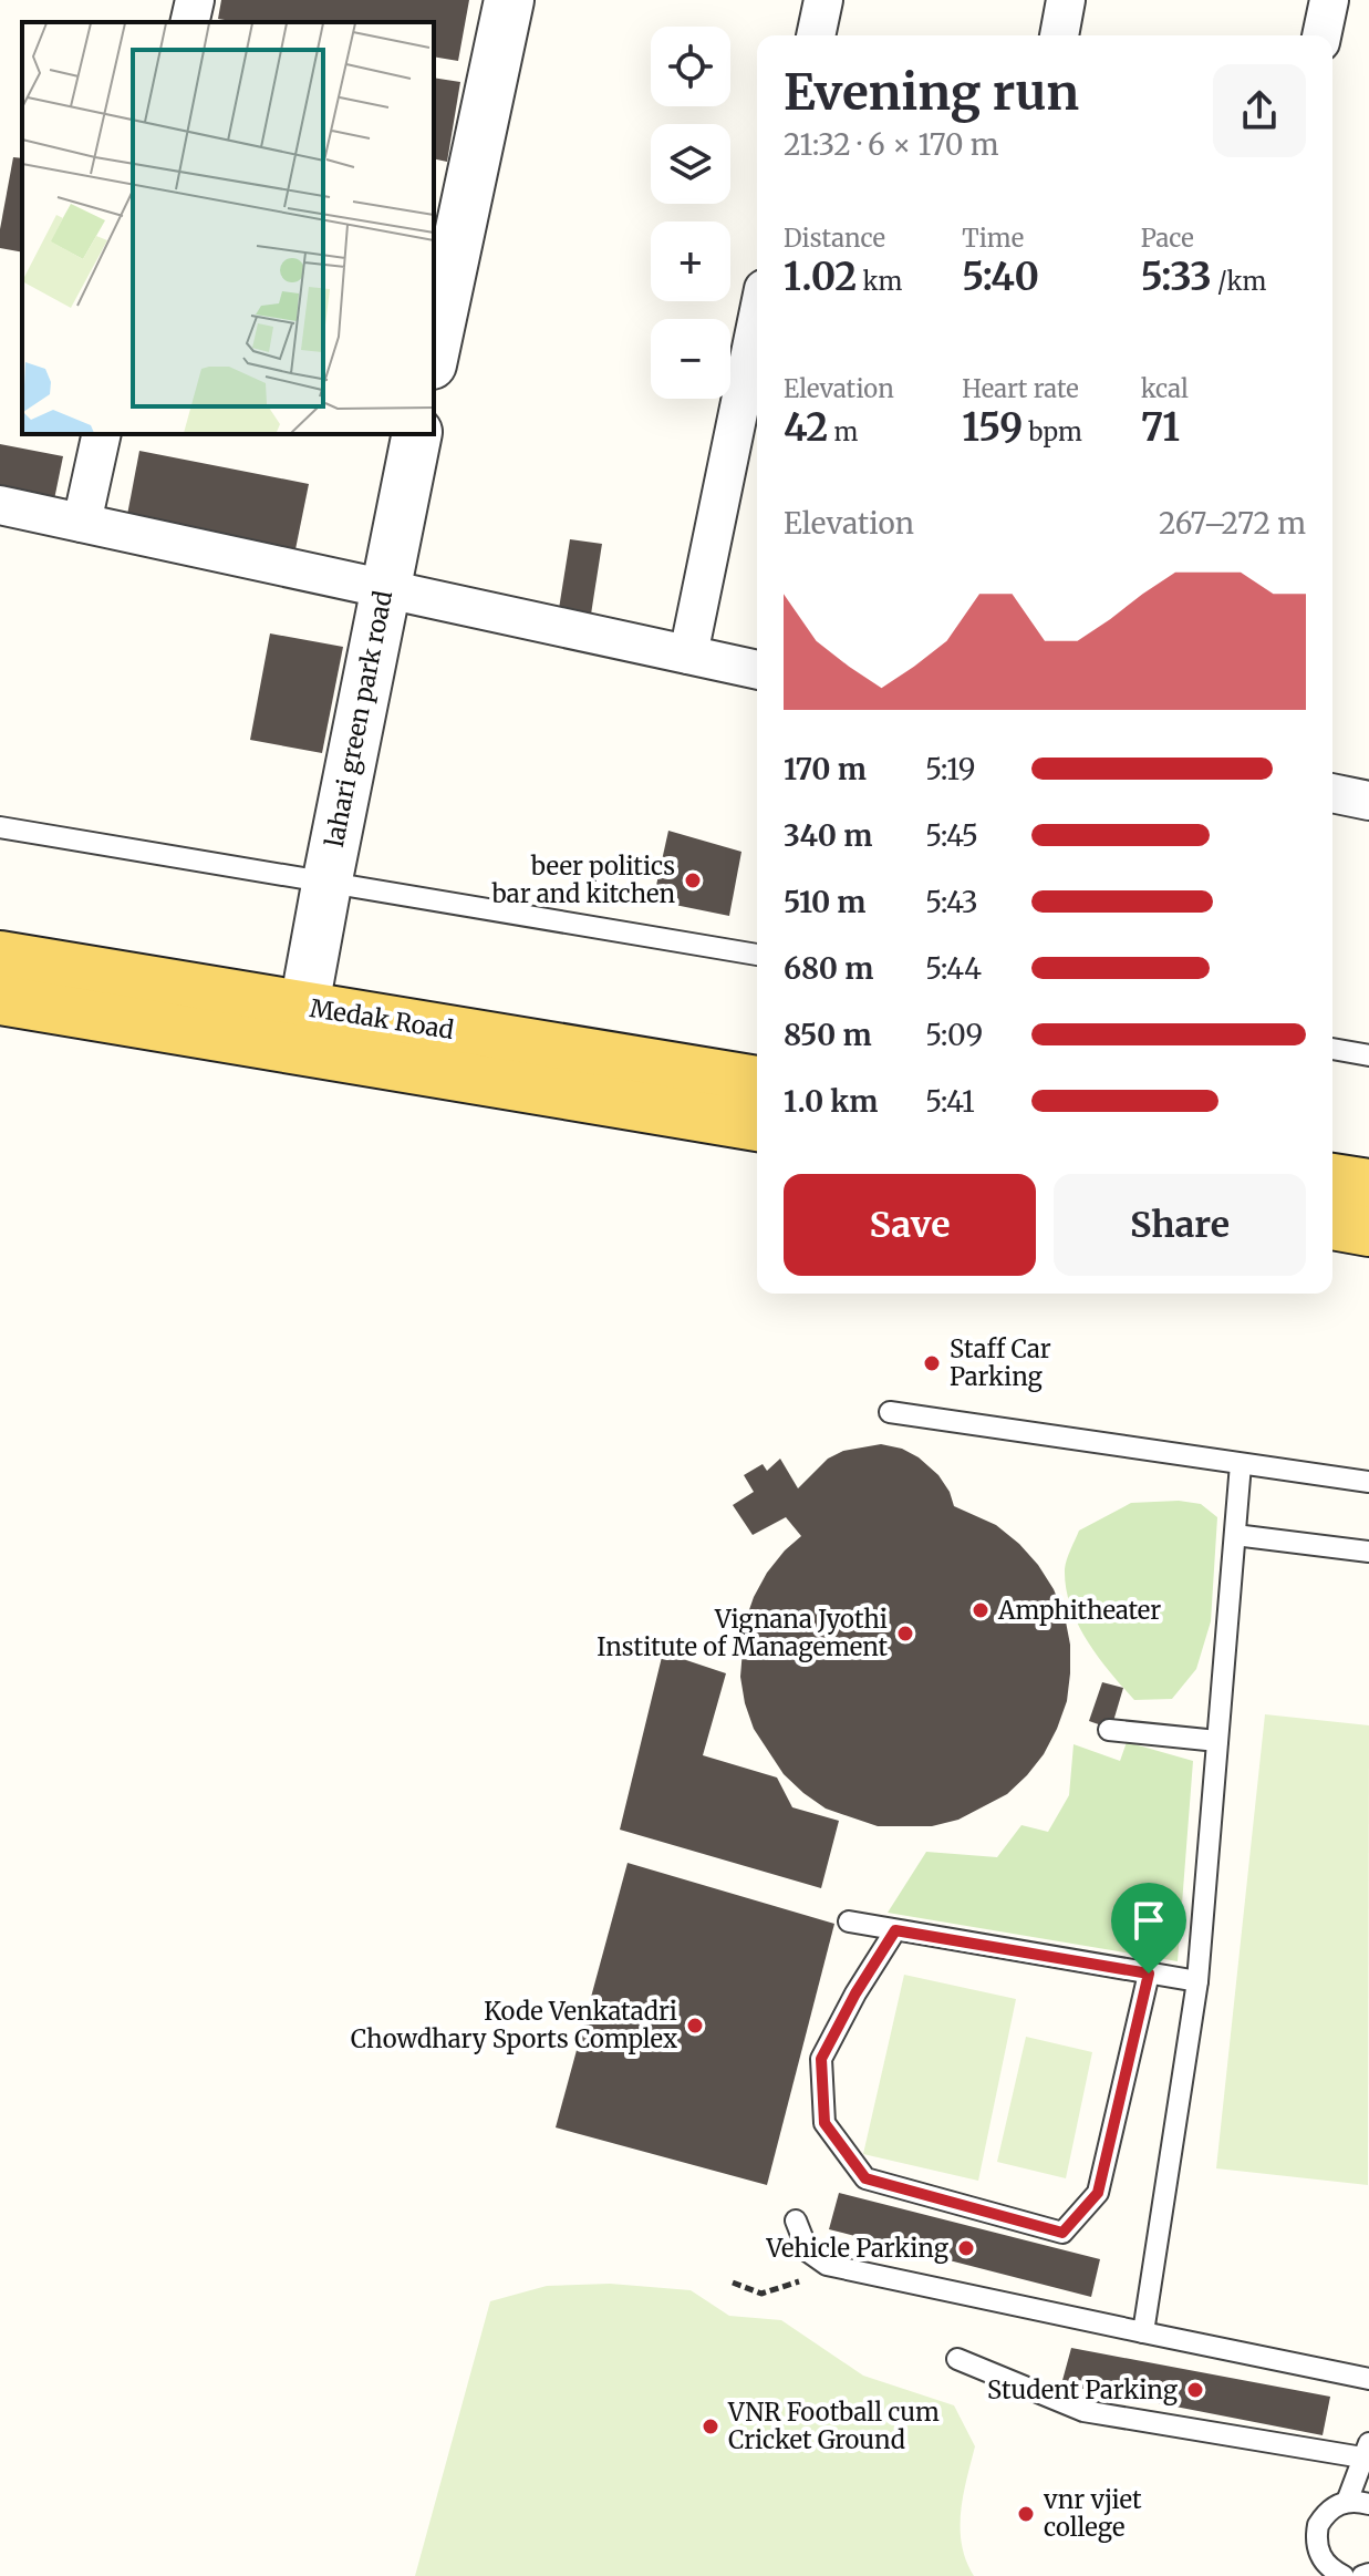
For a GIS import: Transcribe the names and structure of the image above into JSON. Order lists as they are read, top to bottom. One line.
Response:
{"streets":{"main road":["Medak Road"],"street":["lahari green park road"]},"crossings":[["lahari green park road","Medak Road"]],"places":["beer politics bar and kitchen","Staff Car Parking","Amphitheater","Vignana Jyothi Institute of Management","Kode Venkatadri Chowdhary Sports Complex","Vehicle Parking","Student Parking","VNR Football cum Cricket Ground","vnr vjiet college"],"page":{"map_buttons":["+","−"],"heading":["Evening run","21:32 · 6 × 170 m"],"stats":[["Distance","1.02 km"],["Time","5:40"],["Pace","5:33 /km"],["Elevation","42 m"],["Heart rate","159 bpm"],["kcal","71"]],"chart":["Elevation","267–272 m"],"list":[{"name":"170 m","note":"5:19"},{"name":"340 m","note":"5:45"},{"name":"510 m","note":"5:43"},{"name":"680 m","note":"5:44"},{"name":"850 m","note":"5:09"},{"name":"1.0 km","note":"5:41"}],"buttons":["Save","Share"]}}
